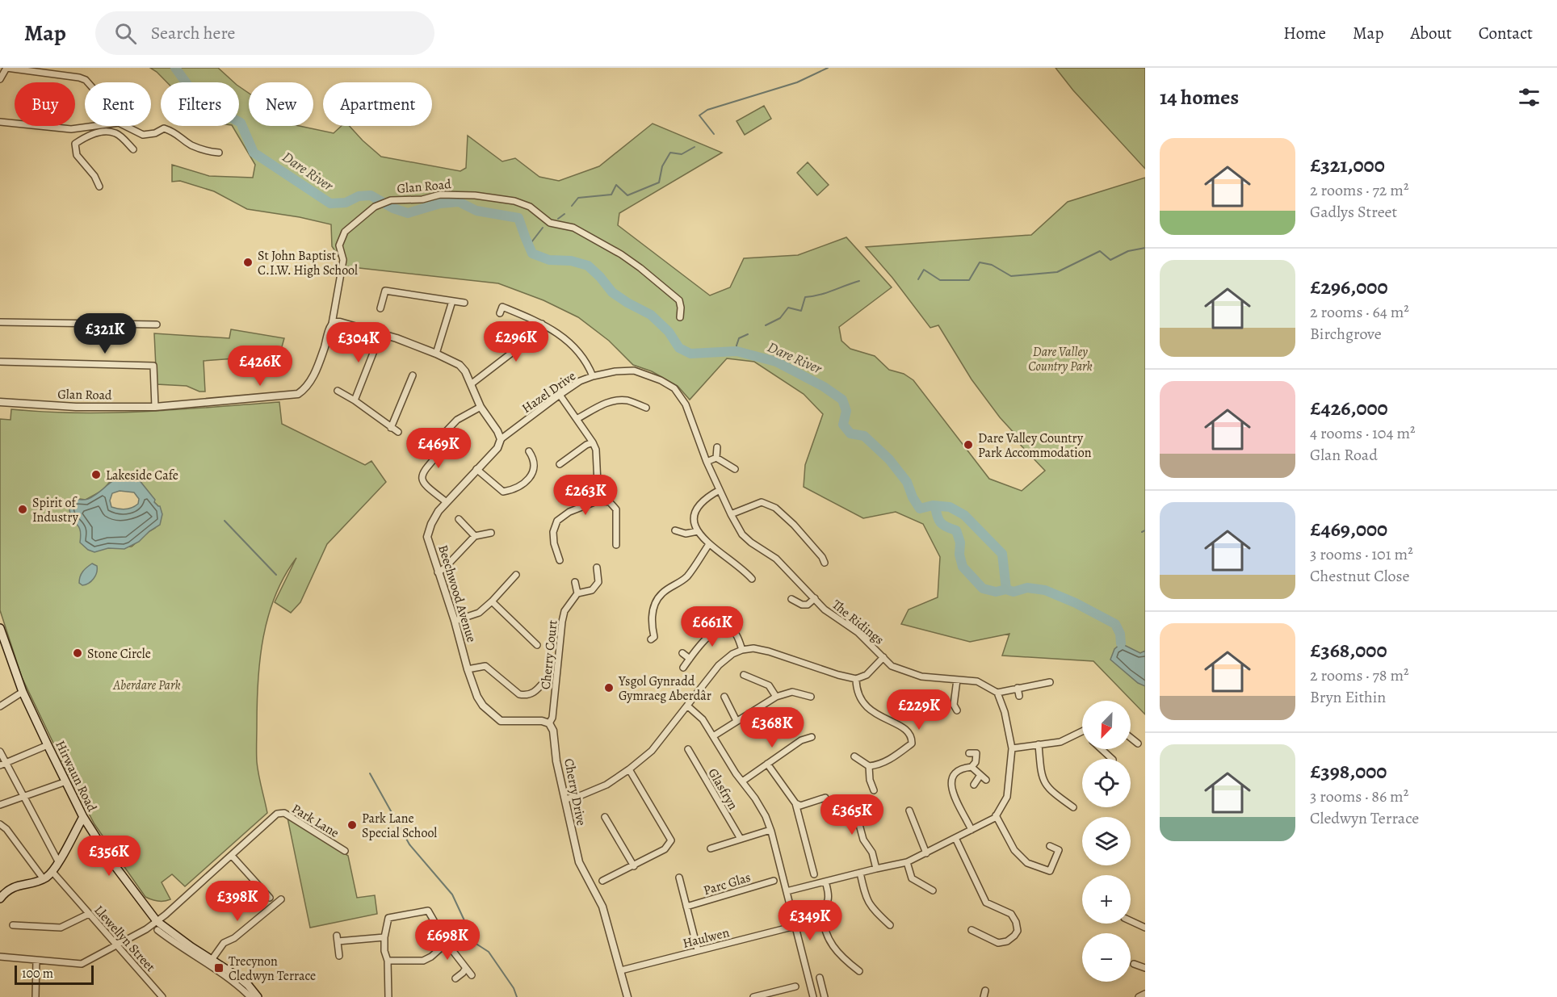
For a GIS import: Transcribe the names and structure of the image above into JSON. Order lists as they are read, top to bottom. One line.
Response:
{"streets":{"main road":["Hirwaun Road"],"street":["Glan Road","Hazel Drive","Beechwood Avenue","The Ridings","Cherry Court","Glasfryn","Cherry Drive","Park Lane","Parc Glas","Haulwen","Llewellyn Street"]},"crossings":[["Hazel Drive","Beechwood Avenue"],["Hazel Drive","The Ridings"],["Cherry Court","Cherry Drive"],["Hirwaun Road","Park Lane"],["Cherry Drive","Haulwen"],["Park Lane","Llewellyn Street"]],"water":["Dare River"],"parks":["Dare Valley Country Park","Aberdare Park"],"places":{"other":["St John Baptist C.I.W. High School","Dare Valley Country Park Accommodation","Lakeside Cafe","Spirit of Industry","Stone Circle","Ysgol Gynradd Gymraeg Aberdâr","Park Lane Special School"],"transit":["Trecynon Cledwyn Terrace"]},"scale_bar":"100 m","north":"bottom left","page":{"header":"Map","search":"Search here","nav":["Home","Map","About","Contact"],"heading":"14 homes","chip":["Buy","Rent","Filters","New","Apartment"],"list":[{"name":"£321,000","note":"2 rooms · 72 m² · Gadlys Street"},{"name":"£296,000","note":"2 rooms · 64 m² · Birchgrove"},{"name":"£426,000","note":"4 rooms · 104 m² · Glan Road"},{"name":"£469,000","note":"3 rooms · 101 m² · Chestnut Close"},{"name":"£368,000","note":"2 rooms · 78 m² · Bryn Eithin"},{"name":"£398,000","note":"3 rooms · 86 m² · Cledwyn Terrace"}],"price":["£321K","£296K","£304K","£426K","£469K","£263K","£661K","£229K","£368K","£365K","£356K","£398K","£349K","£698K"],"map_buttons":["+","−"],"scale":"100 m"}}
